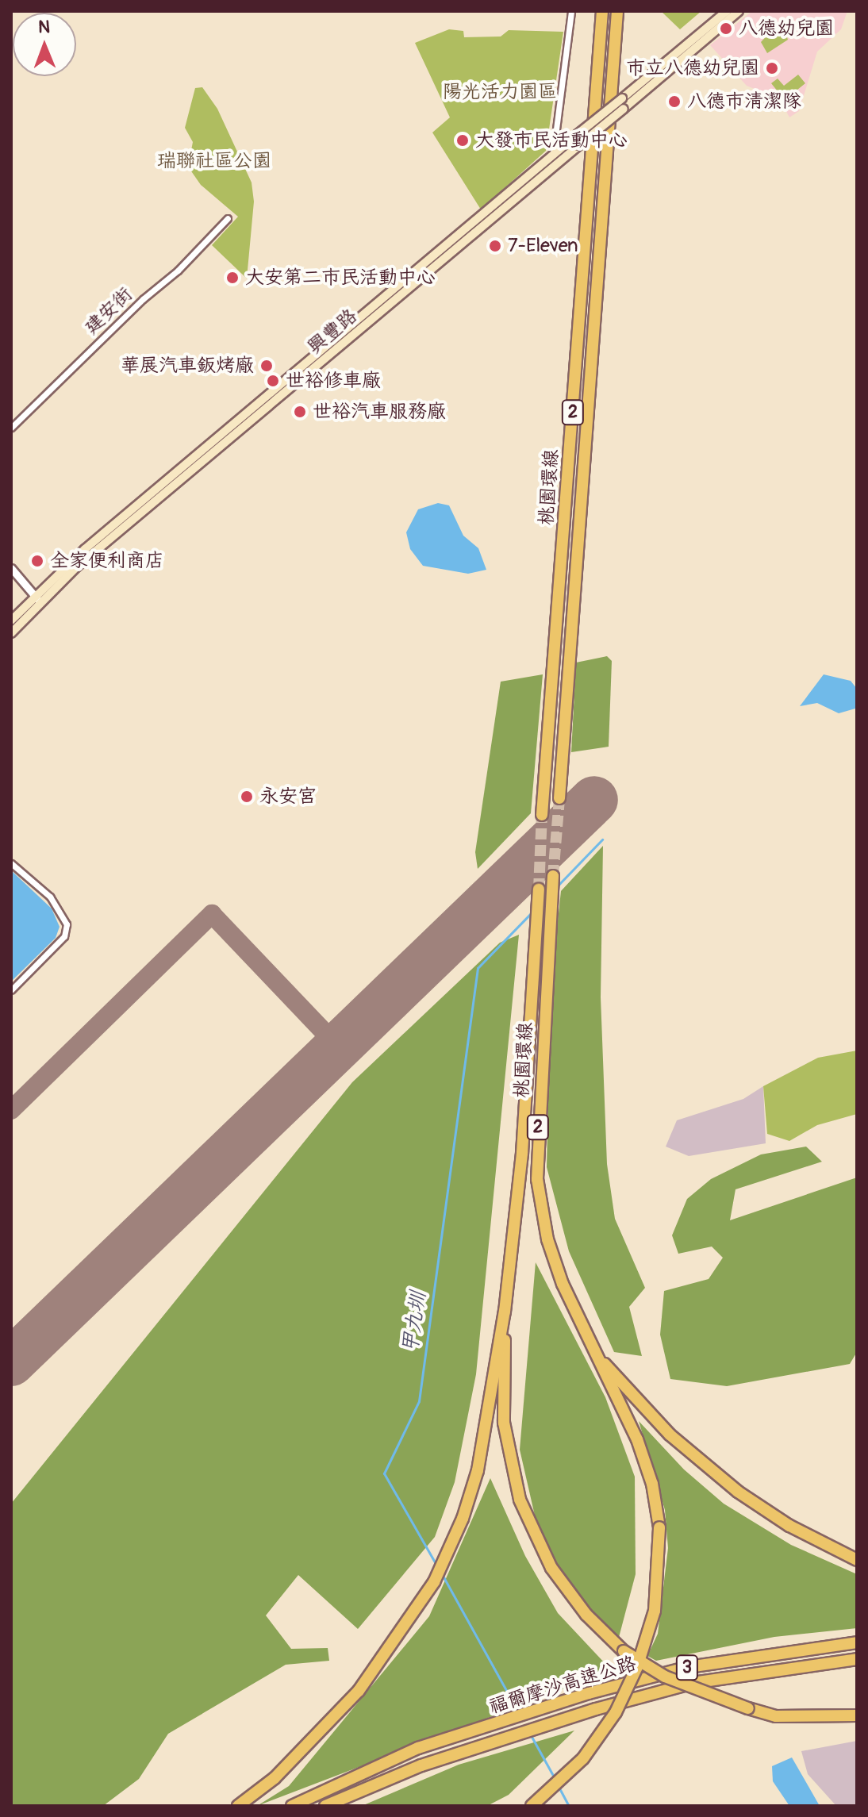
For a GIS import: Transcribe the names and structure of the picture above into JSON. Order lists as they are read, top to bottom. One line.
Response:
{"streets":{"highway":["2","桃園環線","3","福爾摩沙高速公路"],"main road":["興豐路"],"street":["建安街"]},"water":["甲九圳"],"parks":["陽光活力園區","瑞聯社區公園"],"places":["八德幼兒園","市立八德幼兒園","八德市清潔隊","大發市民活動中心","7-Eleven","大安第二市民活動中心","華展汽車鈑烤廠","世裕修車廠","世裕汽車服務廠","全家便利商店","永安宮"],"north":"top"}
